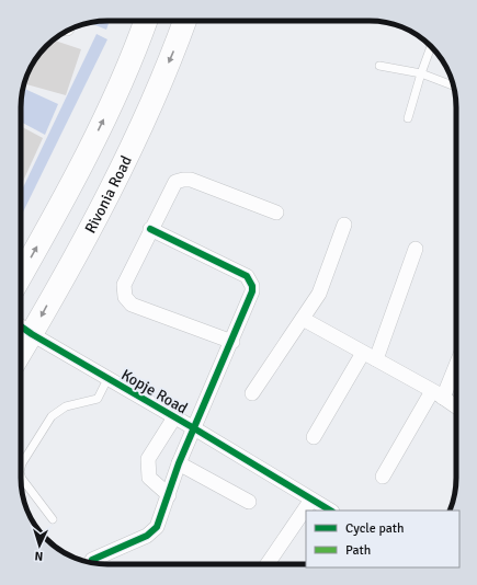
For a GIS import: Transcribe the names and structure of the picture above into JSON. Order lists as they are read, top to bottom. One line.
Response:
{"streets":{"main road":["Rivonia Road"],"street":["Kopje Road"]},"crossings":[["Rivonia Road","Kopje Road"]],"legend":["Cycle path","Path"],"north":"bottom"}
